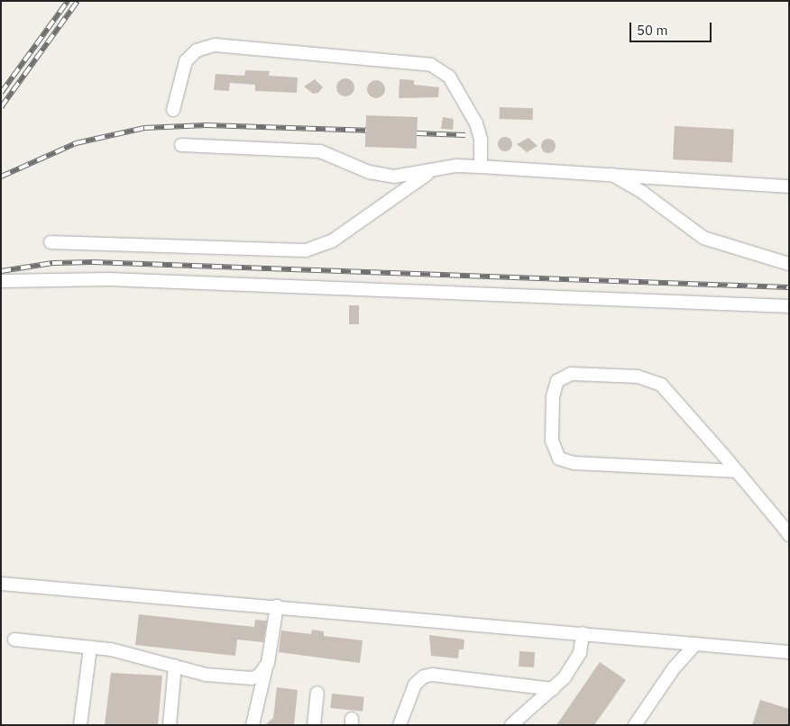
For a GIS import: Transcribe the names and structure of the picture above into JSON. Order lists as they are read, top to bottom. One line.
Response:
{"scale_bar":"50 m"}
